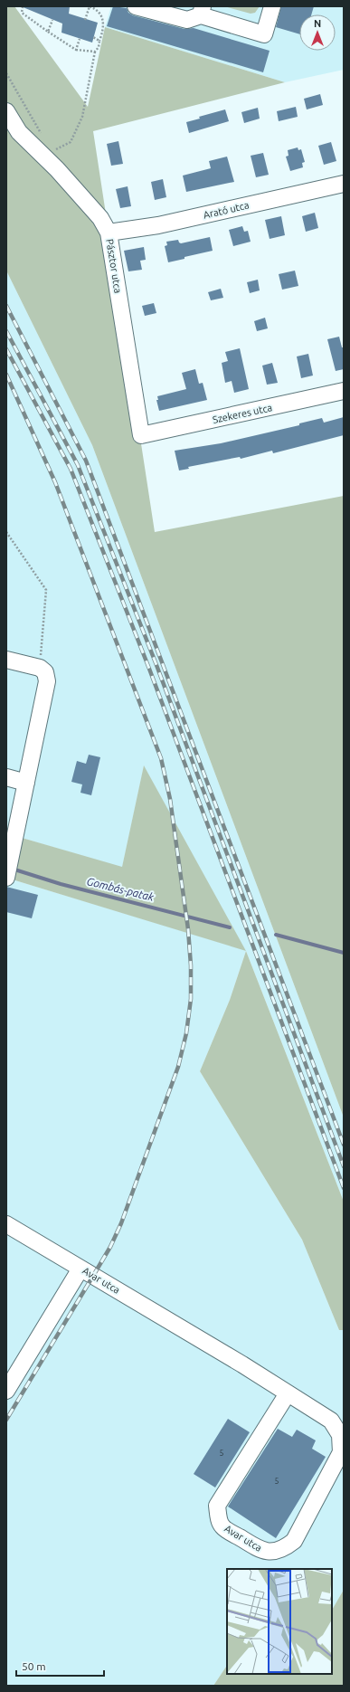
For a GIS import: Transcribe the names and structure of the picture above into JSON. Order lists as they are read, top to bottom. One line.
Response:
{"streets":{"street":["Arató utca","Pásztor utca","Szekeres utca","Avar utca"]},"crossings":[["Arató utca","Pásztor utca"],["Pásztor utca","Szekeres utca"]],"water":["Gombás-patak"],"house_numbers":["5","5"],"scale_bar":"50 m","north":"top"}
